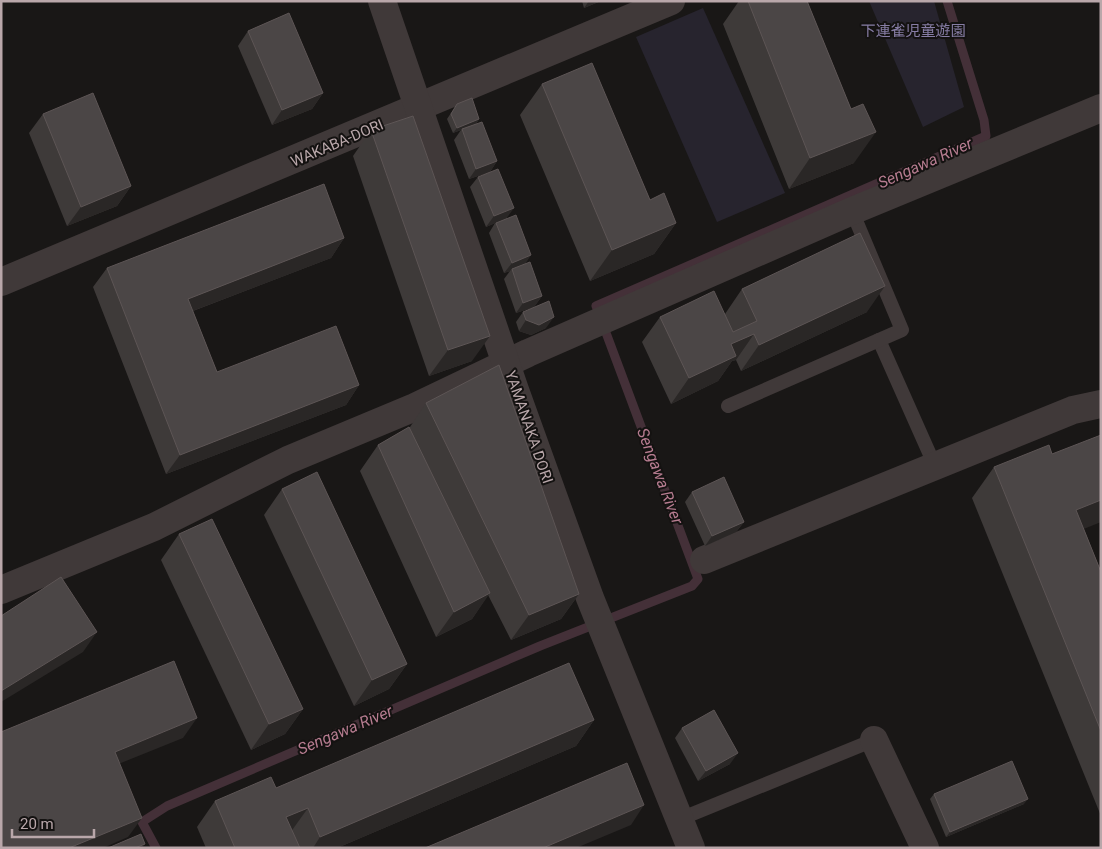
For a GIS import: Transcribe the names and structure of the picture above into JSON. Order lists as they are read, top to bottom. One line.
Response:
{"streets":{"street":["WAKABA-DORI","YAMANAKA DORI"]},"crossings":[["WAKABA-DORI","YAMANAKA DORI"]],"water":["Sengawa River"],"parks":["下連雀児童遊園"],"scale_bar":"20 m"}
